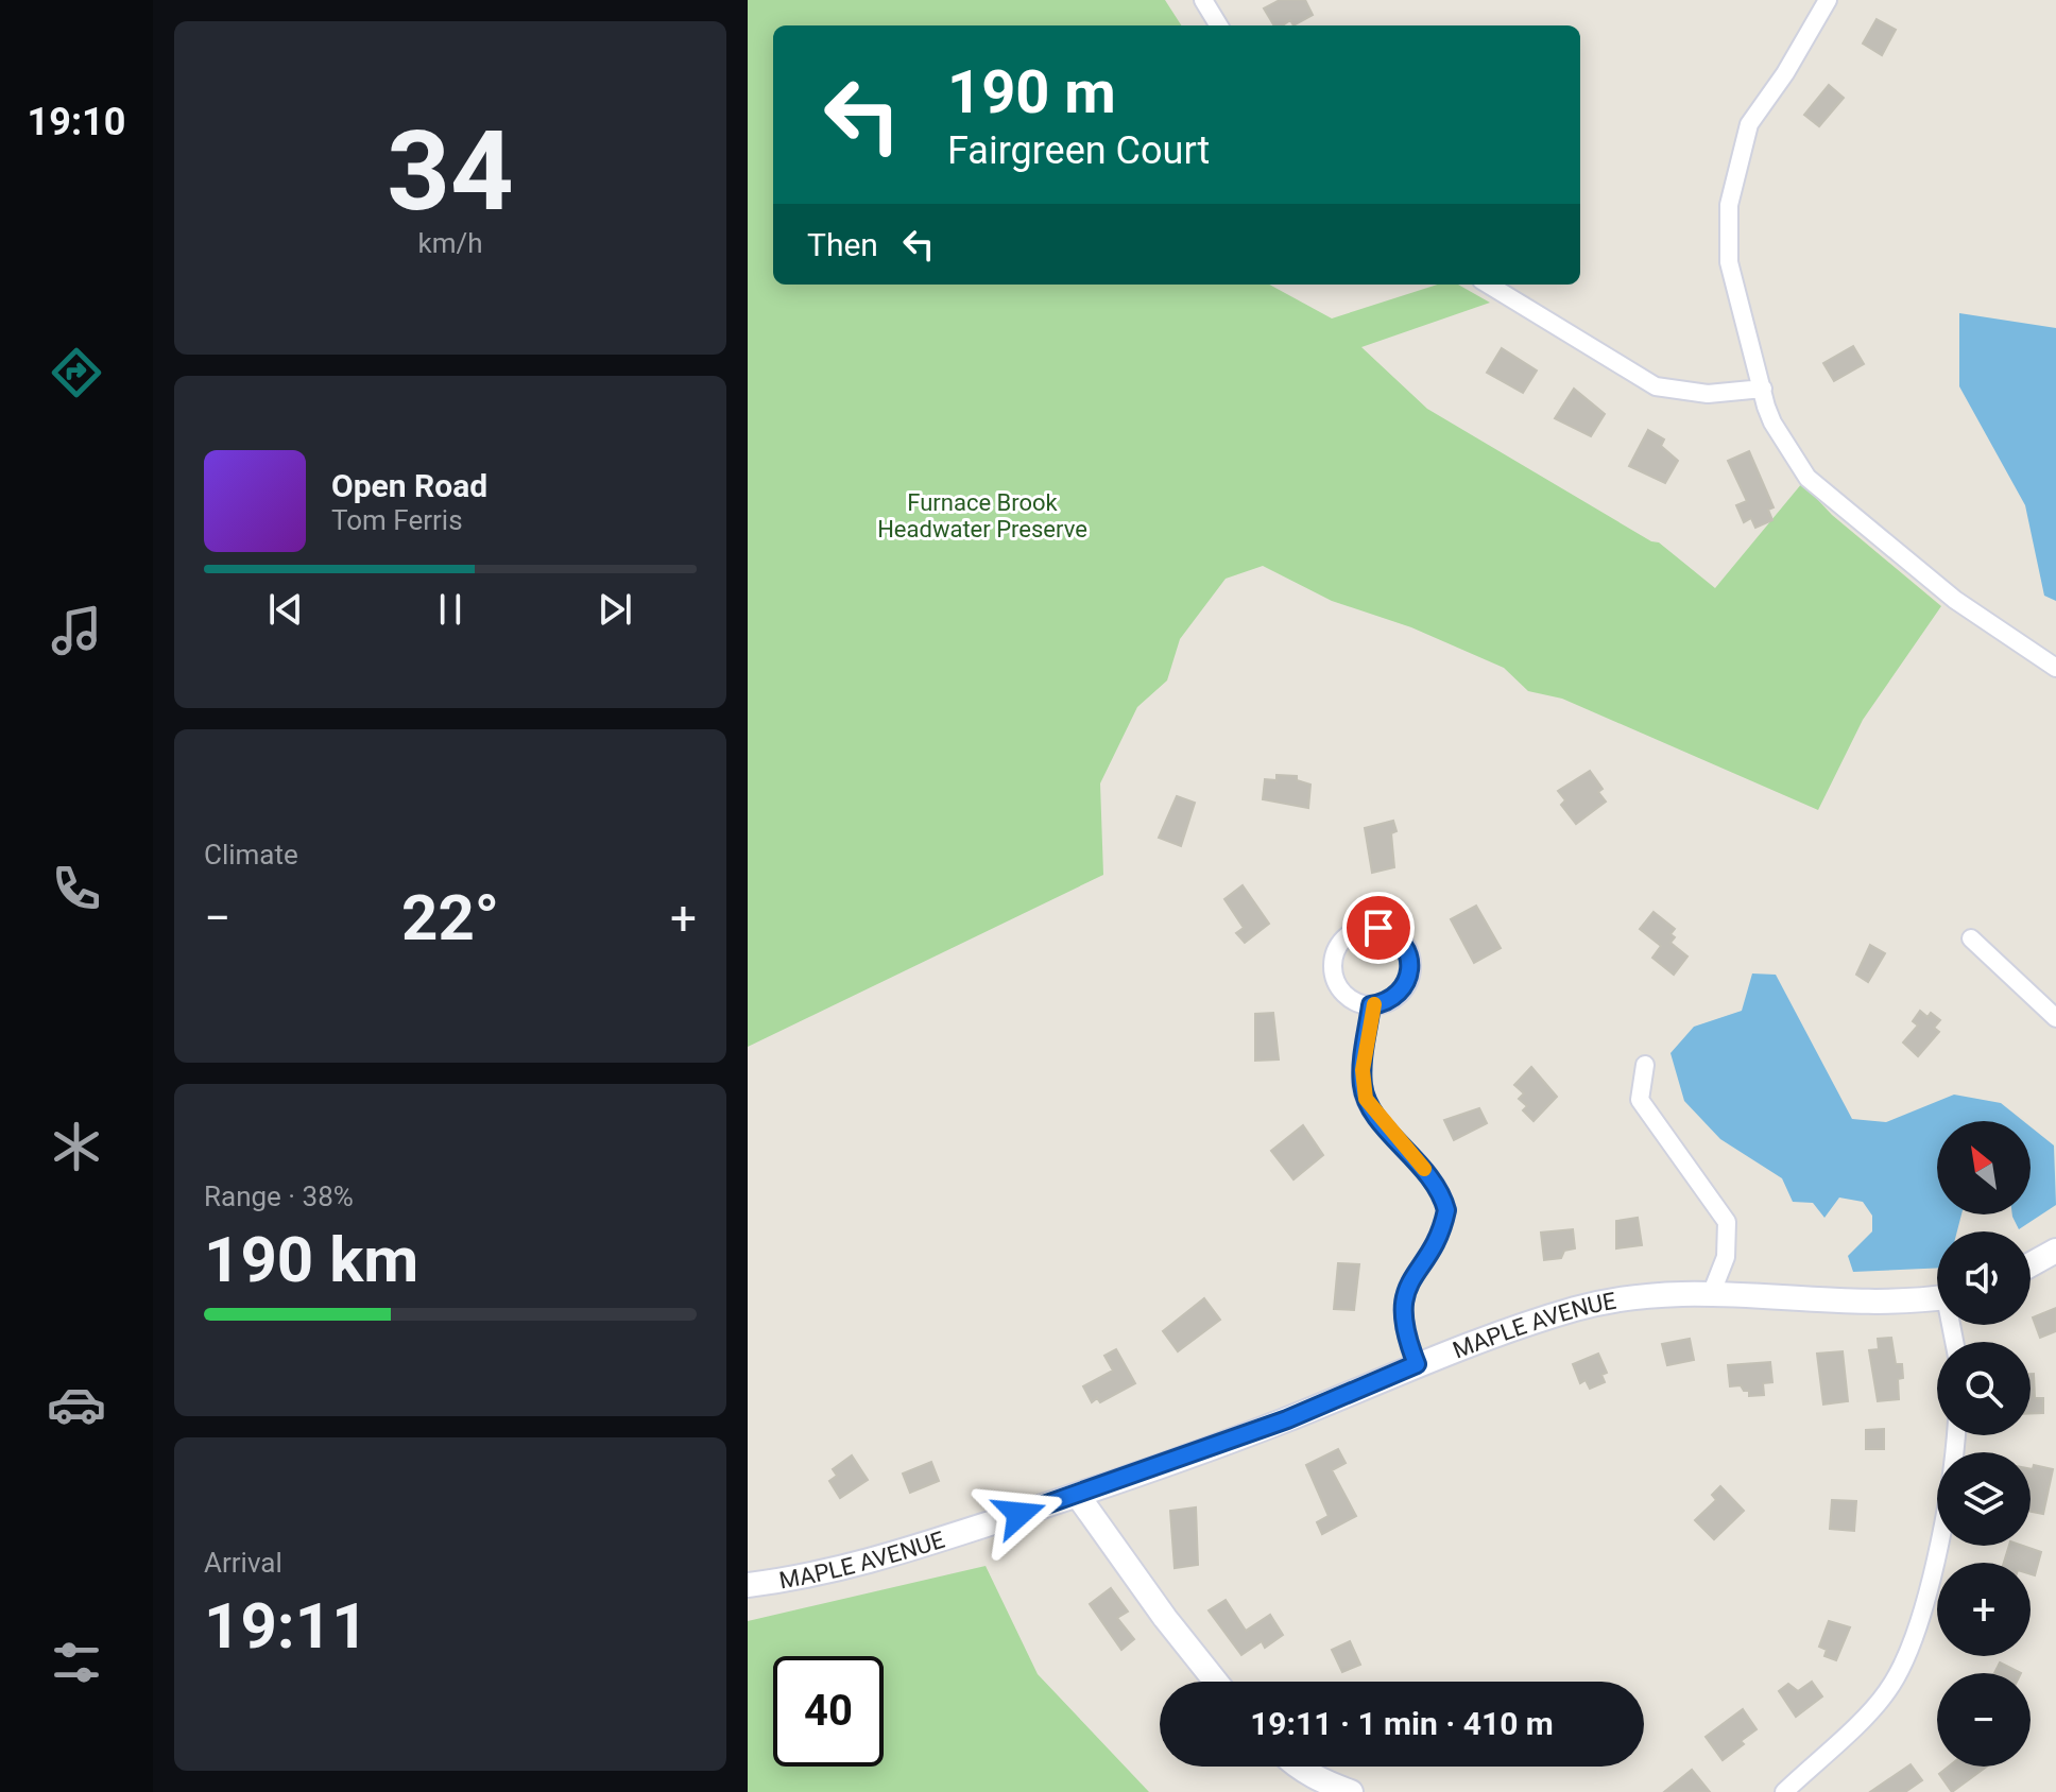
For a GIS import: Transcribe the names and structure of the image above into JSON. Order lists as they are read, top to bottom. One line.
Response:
{"streets":{"street":["MAPLE AVENUE"]},"parks":["Furnace Brook Headwater Preserve"],"north":"top left","page":{"tabs":"19:10","tile":[["34","km/h"],"Climate",["Range · 38%","190 km"],["Arrival","19:11"]],"turn":["190 m","Fairgreen Court"],"then":"Then","song":["Open Road","Tom Ferris"],"heat":["−","22°","+"],"map_buttons":["+","−"],"limit":"40","trip":"19:11 · 1 min · 410 m"}}
